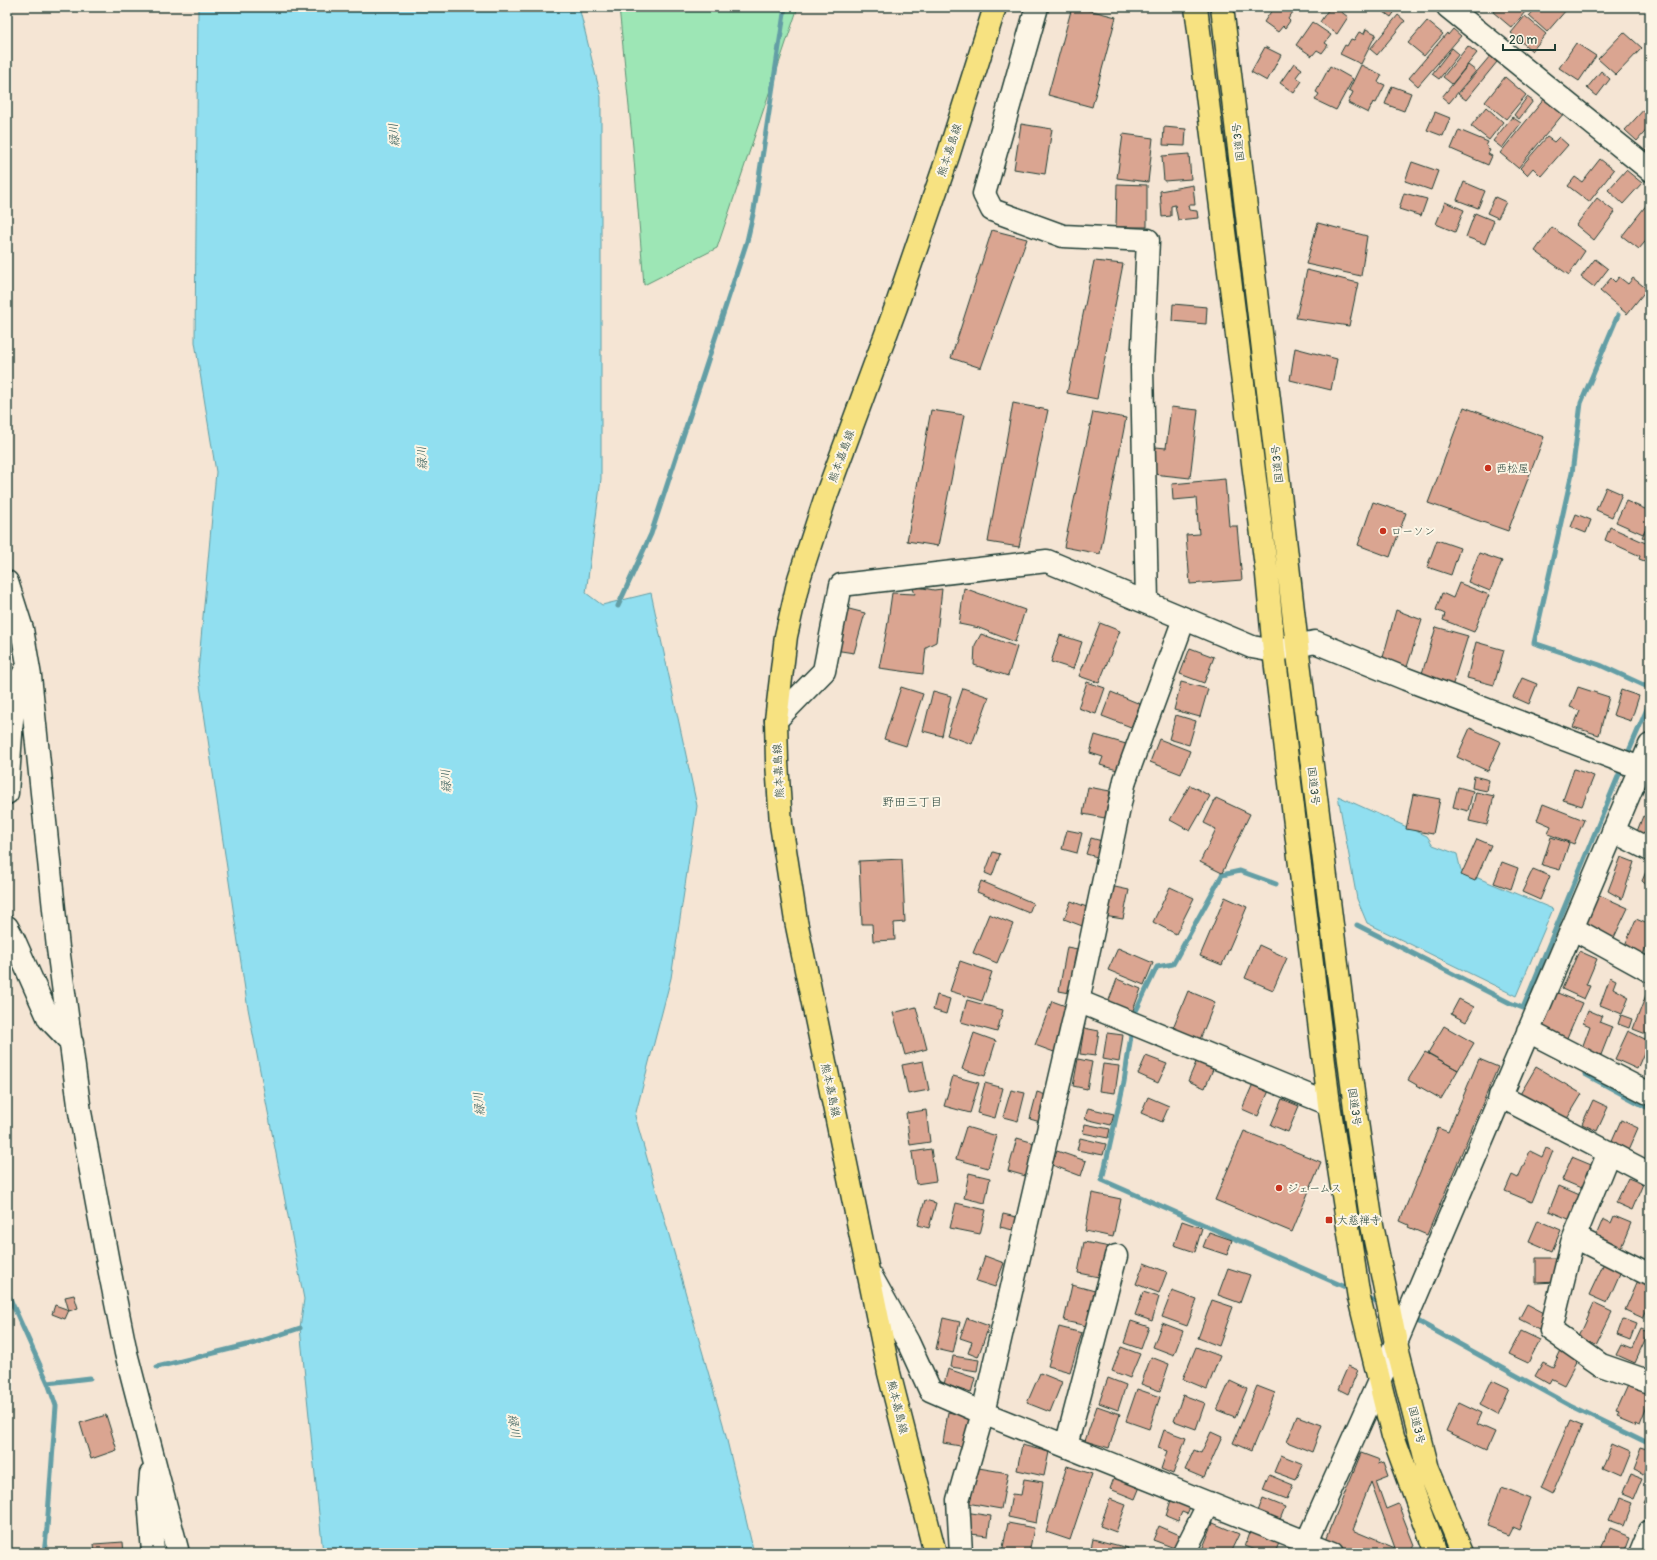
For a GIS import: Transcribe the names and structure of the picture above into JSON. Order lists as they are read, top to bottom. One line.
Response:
{"streets":{"main road":["国道3号","熊本嘉島線"]},"districts":["野田三丁目"],"water":["緑川"],"places":{"other":["西松屋","ローソン","ジェームス"],"transit":["大慈禅寺"]},"scale_bar":"20 m"}
